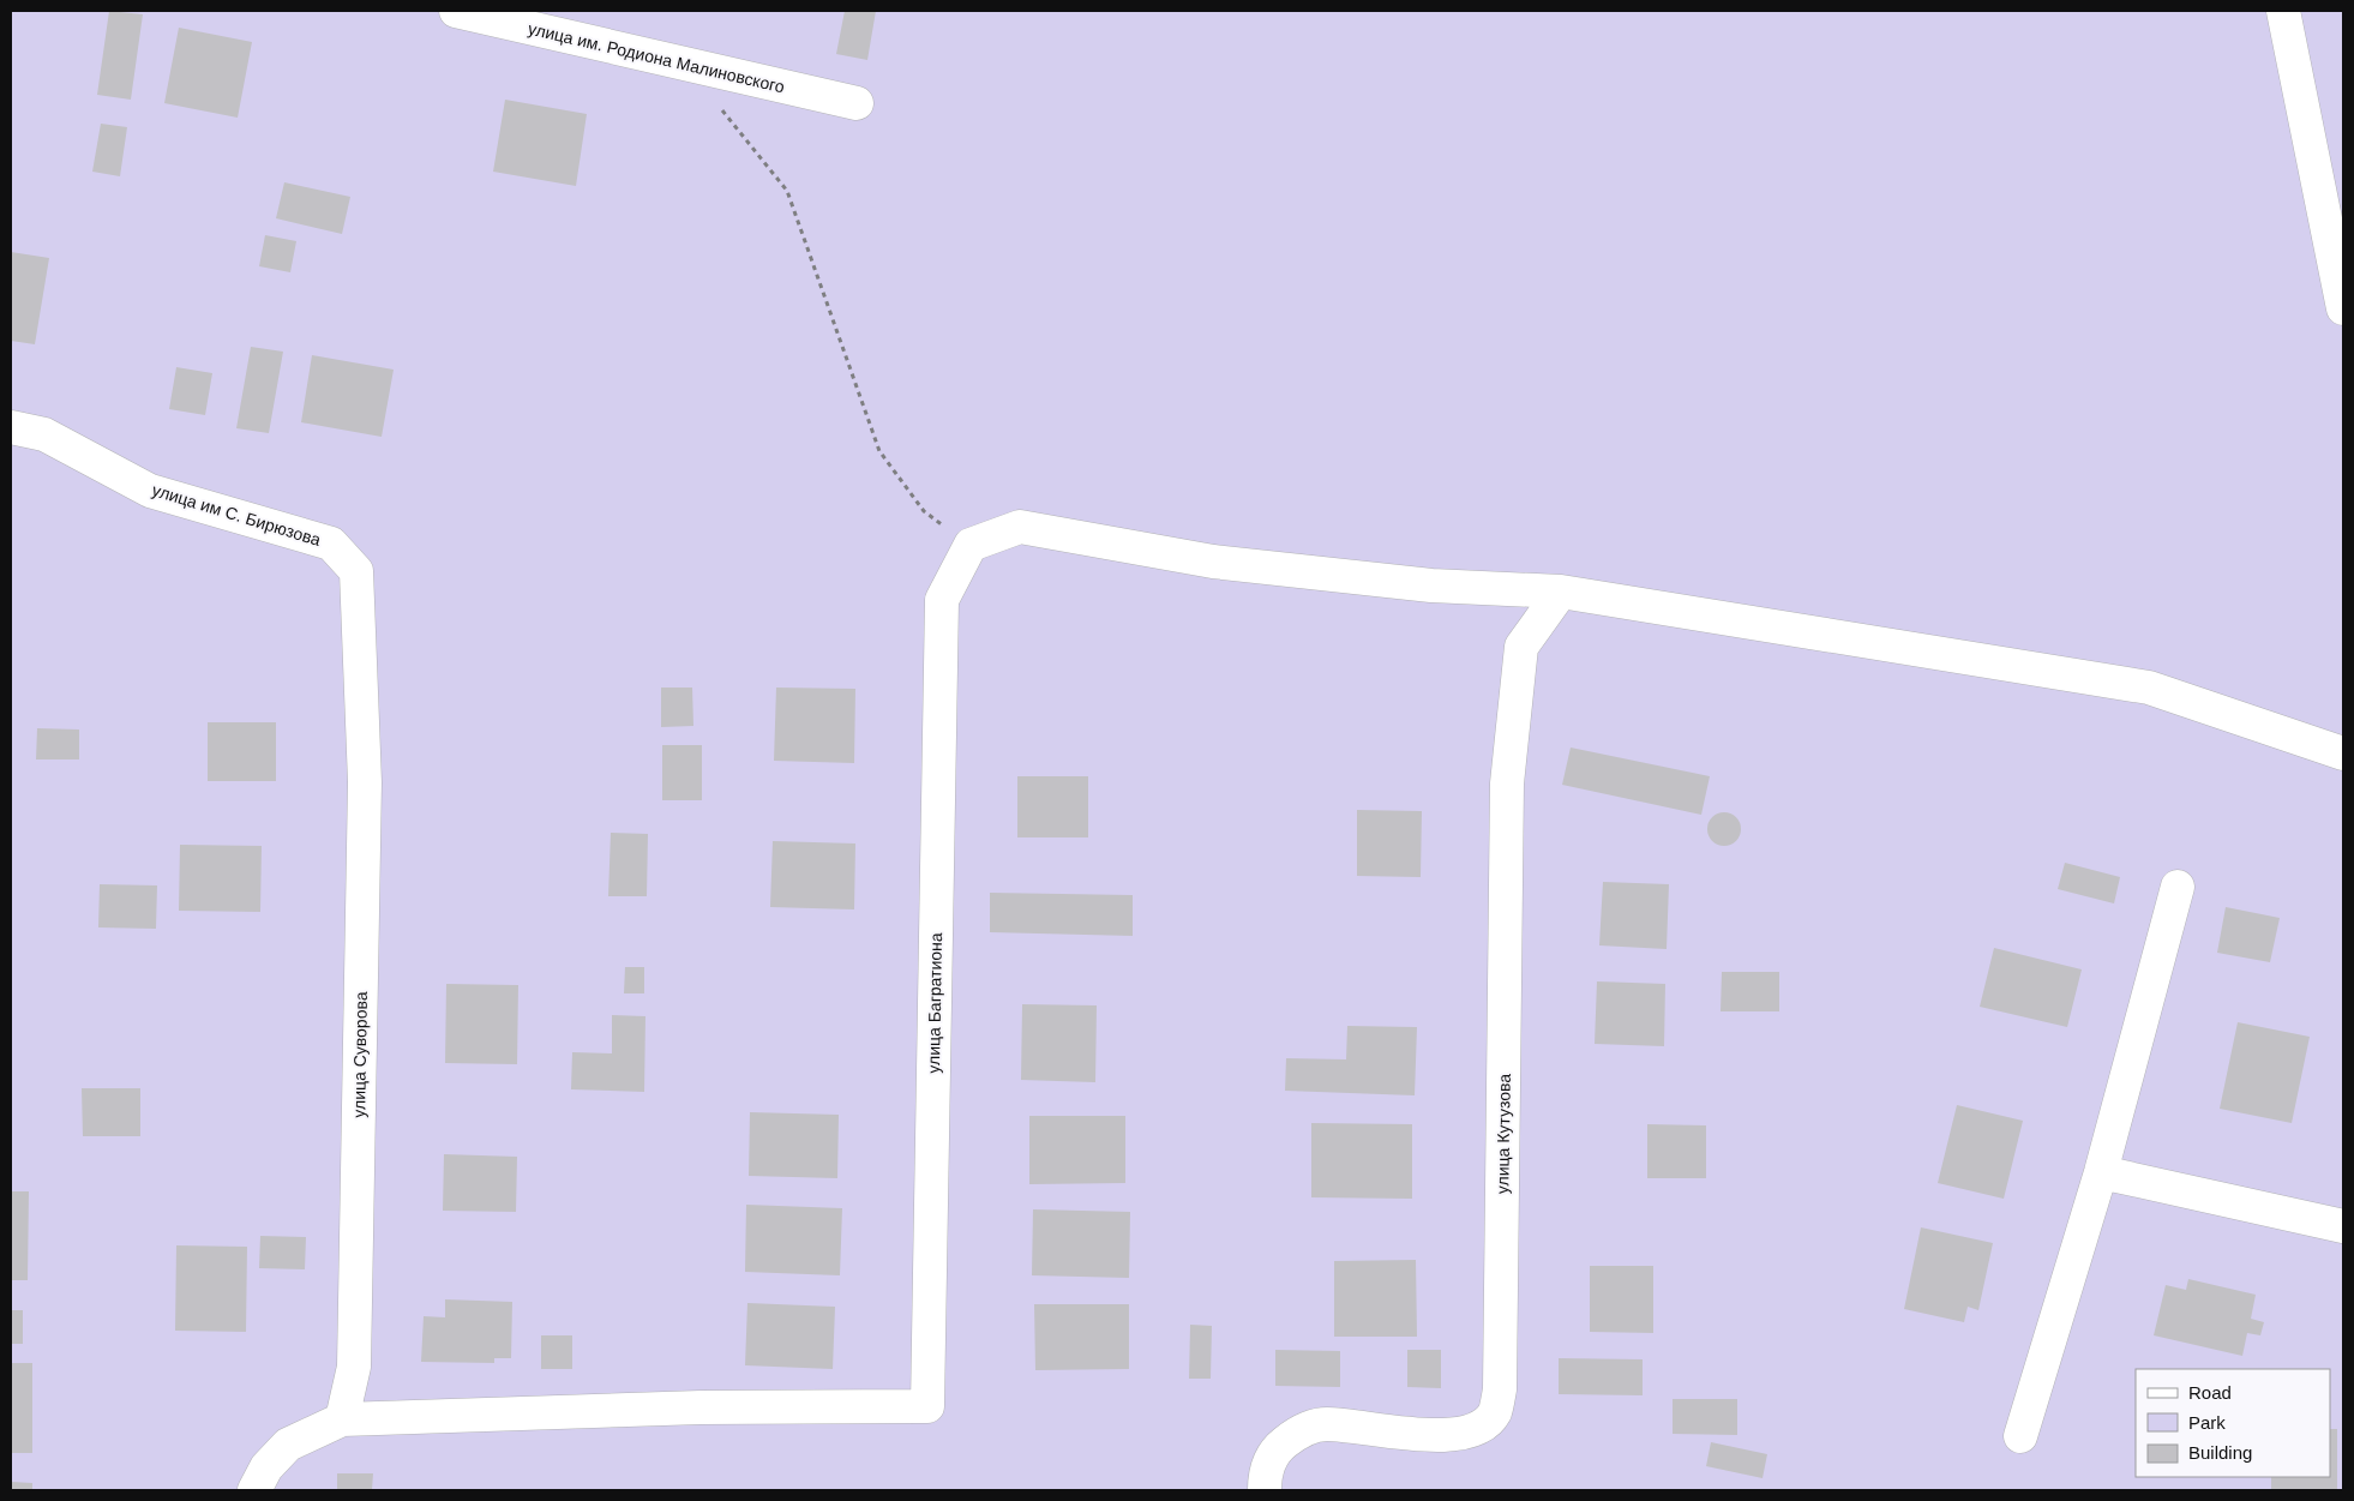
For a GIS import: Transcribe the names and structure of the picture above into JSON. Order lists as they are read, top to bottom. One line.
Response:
{"streets":{"street":["улица им. Родиона Малиновского","улица им С. Бирюзова","улица Багратиона","улица Суворова","улица Кутузова"]},"crossings":[["улица им С. Бирюзова","улица Суворова"],["улица Багратиона","улица Суворова"]],"legend":["Road","Park","Building"]}
